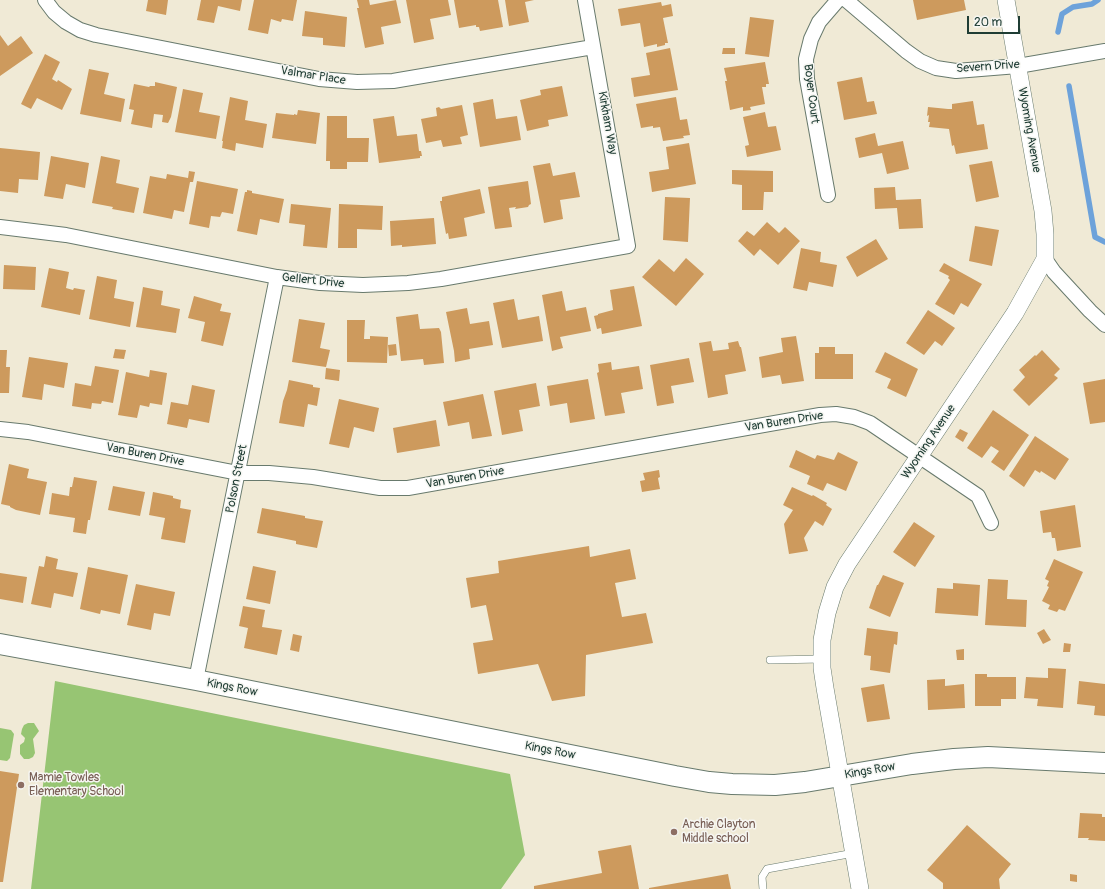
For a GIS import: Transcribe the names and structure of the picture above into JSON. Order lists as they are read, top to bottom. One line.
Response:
{"streets":{"main road":["Kings Row"],"street":["Severn Drive","Valmar Place","Boyer Court","Kirkham Way","Wyoming Avenue","Gellert Drive","Van Buren Drive","Polson Street"]},"crossings":[["Severn Drive","Wyoming Avenue"],["Valmar Place","Kirkham Way"],["Kirkham Way","Gellert Drive"],["Wyoming Avenue","Van Buren Drive"],["Wyoming Avenue","Kings Row"],["Gellert Drive","Polson Street"],["Van Buren Drive","Polson Street"],["Polson Street","Kings Row"]],"places":["Mamie Towles Elementary School","Archie Clayton Middle school"],"scale_bar":"20 m"}
